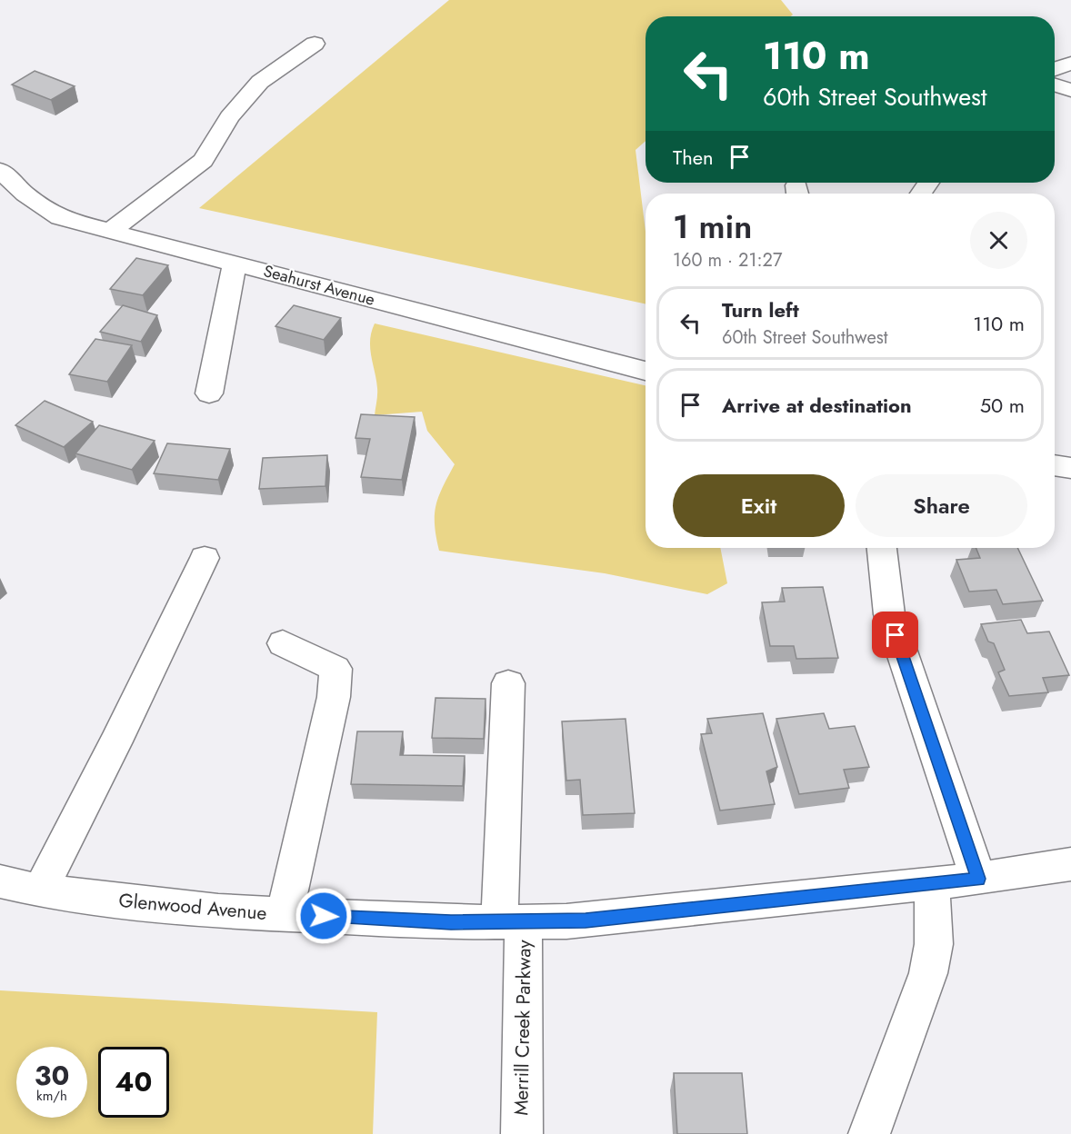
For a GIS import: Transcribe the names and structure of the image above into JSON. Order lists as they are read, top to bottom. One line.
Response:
{"streets":{"street":["Seahurst Avenue","Glenwood Avenue","Merrill Creek Parkway"]},"crossings":[["Glenwood Avenue","Merrill Creek Parkway"]],"page":{"turn":["110 m","60th Street Southwest"],"then":"Then","heading":["1 min","160 m · 21:27"],"list":[{"name":"Turn left","note":"60th Street Southwest","value":"110 m"},{"name":"Arrive at destination","value":"50 m"}],"buttons":["Exit","Share"],"speed":"30 km/h","limit":"40"}}
